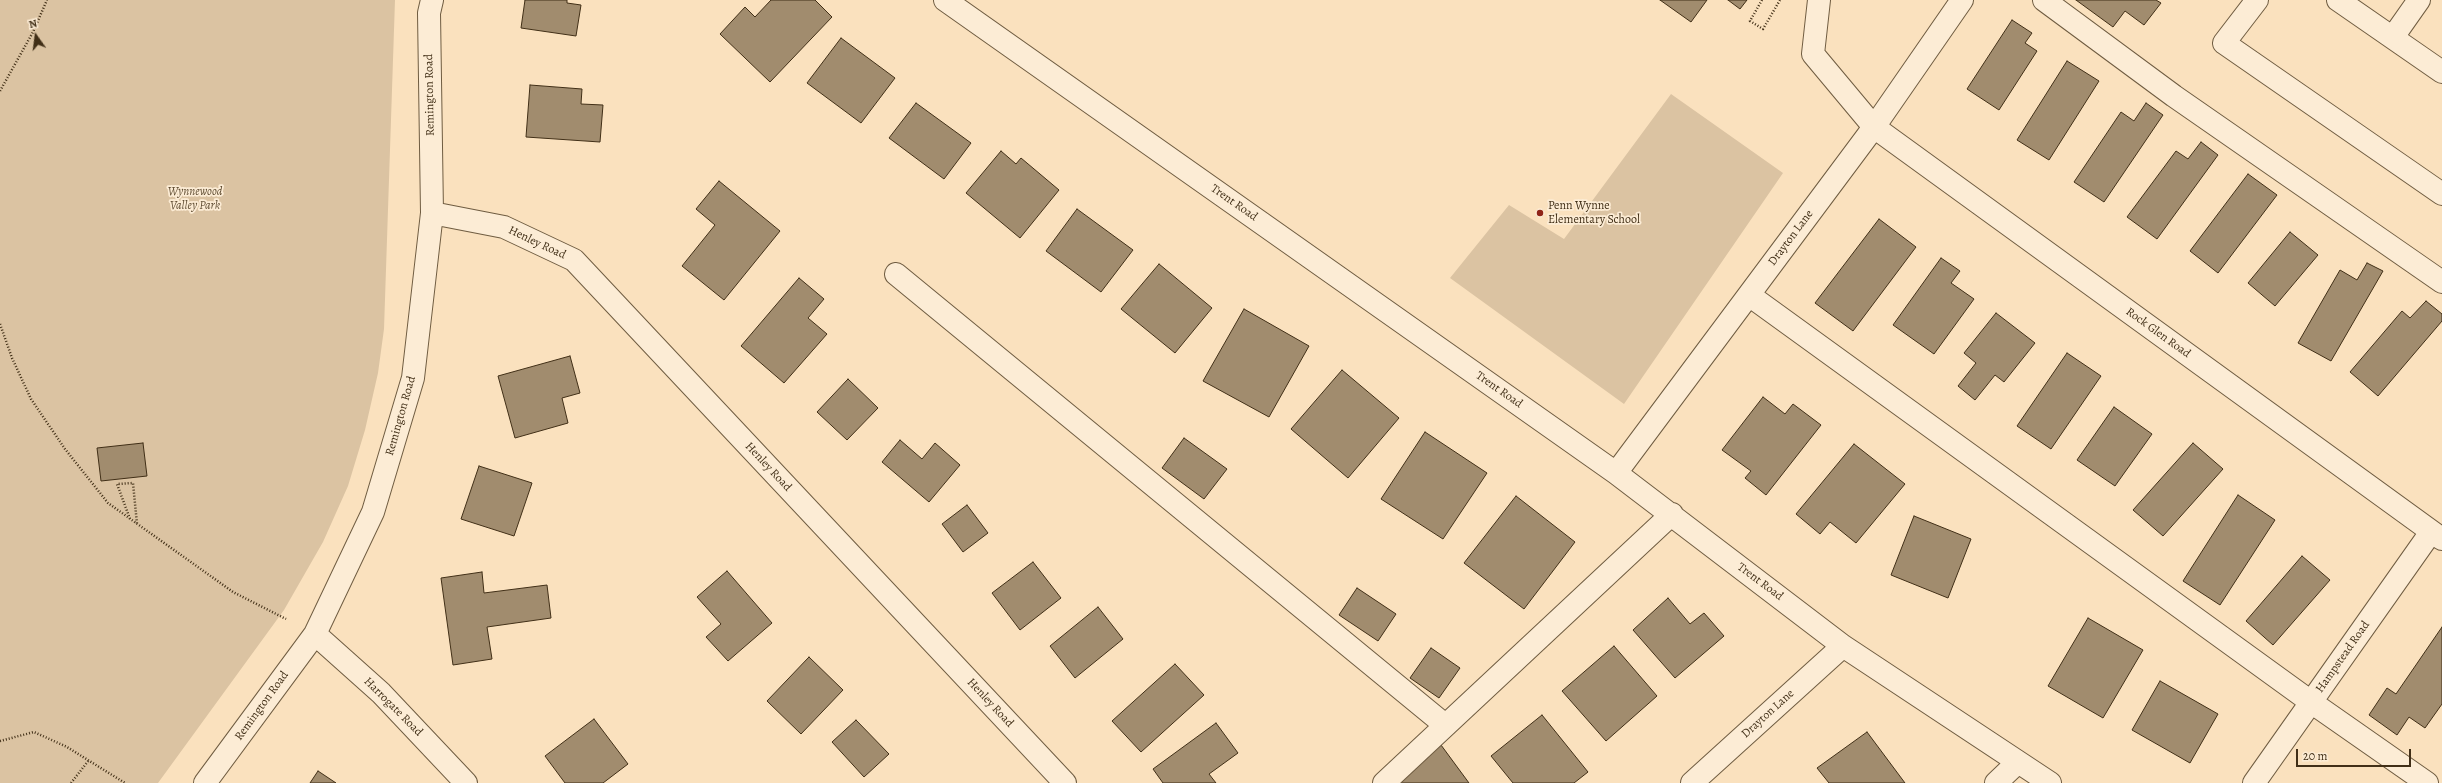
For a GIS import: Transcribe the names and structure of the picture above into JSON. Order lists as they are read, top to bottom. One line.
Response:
{"streets":{"street":["Remington Road","Trent Road","Drayton Lane","Henley Road","Rock Glen Road","Hampstead Road","Harrogate Road"]},"crossings":[["Remington Road","Henley Road"],["Remington Road","Harrogate Road"],["Trent Road","Drayton Lane"],["Drayton Lane","Rock Glen Road"],["Rock Glen Road","Hampstead Road"]],"parks":["Wynnewood Valley Park"],"places":["Penn Wynne Elementary School"],"scale_bar":"20 m","north":"top"}
